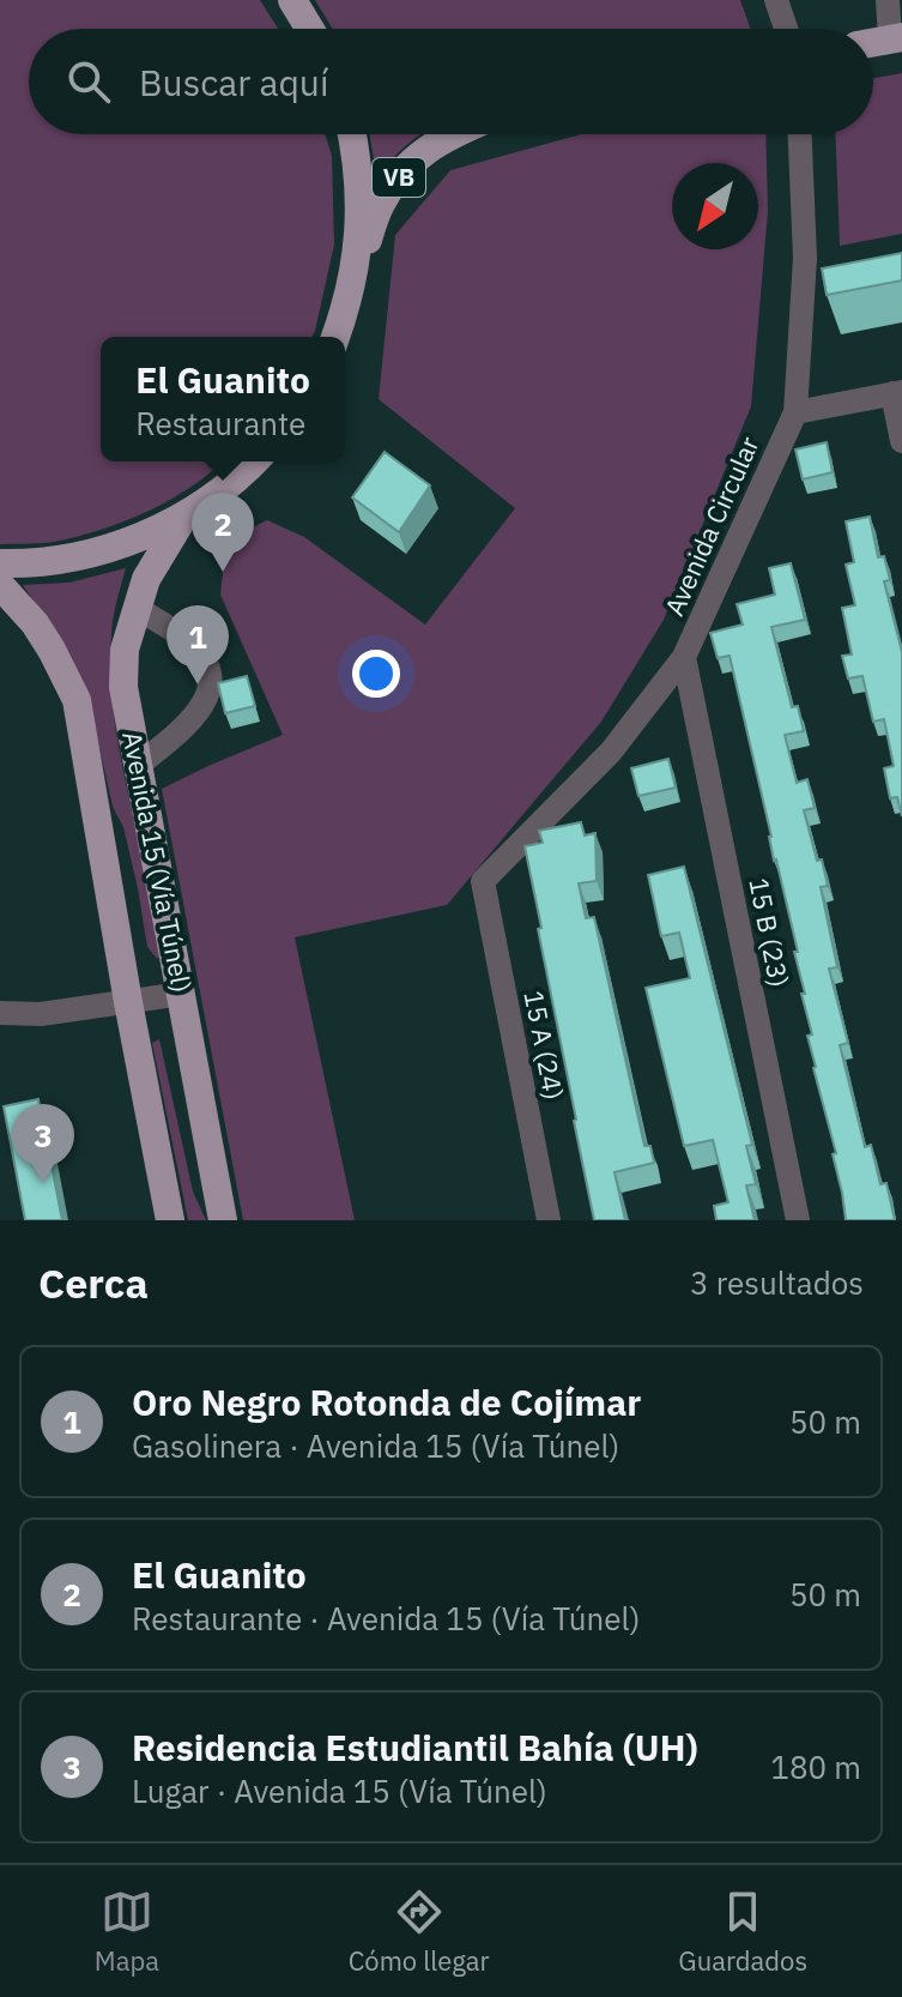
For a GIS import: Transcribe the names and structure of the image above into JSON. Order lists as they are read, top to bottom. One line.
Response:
{"streets":{"main road":["VB","Avenida 15 (Vía Túnel)"],"street":["Avenida Circular","15 B (23)","15 A (24)"]},"crossings":[["Avenida Circular","15 B (23)"],["Avenida Circular","15 A (24)"]],"north":"bottom left","page":{"search":"Buscar aquí","popup":["El Guanito","Restaurante"],"pins":["2","1","3"],"heading":["Cerca","3 resultados"],"list":[{"mark":"1","name":"Oro Negro Rotonda de Cojímar","note":"Gasolinera · Avenida 15 (Vía Túnel)","value":"50 m"},{"mark":"2","name":"El Guanito","note":"Restaurante · Avenida 15 (Vía Túnel)","value":"50 m"},{"mark":"3","name":"Residencia Estudiantil Bahía (UH)","note":"Lugar · Avenida 15 (Vía Túnel)","value":"180 m"}],"nav":["Mapa","Cómo llegar","Guardados"]}}
